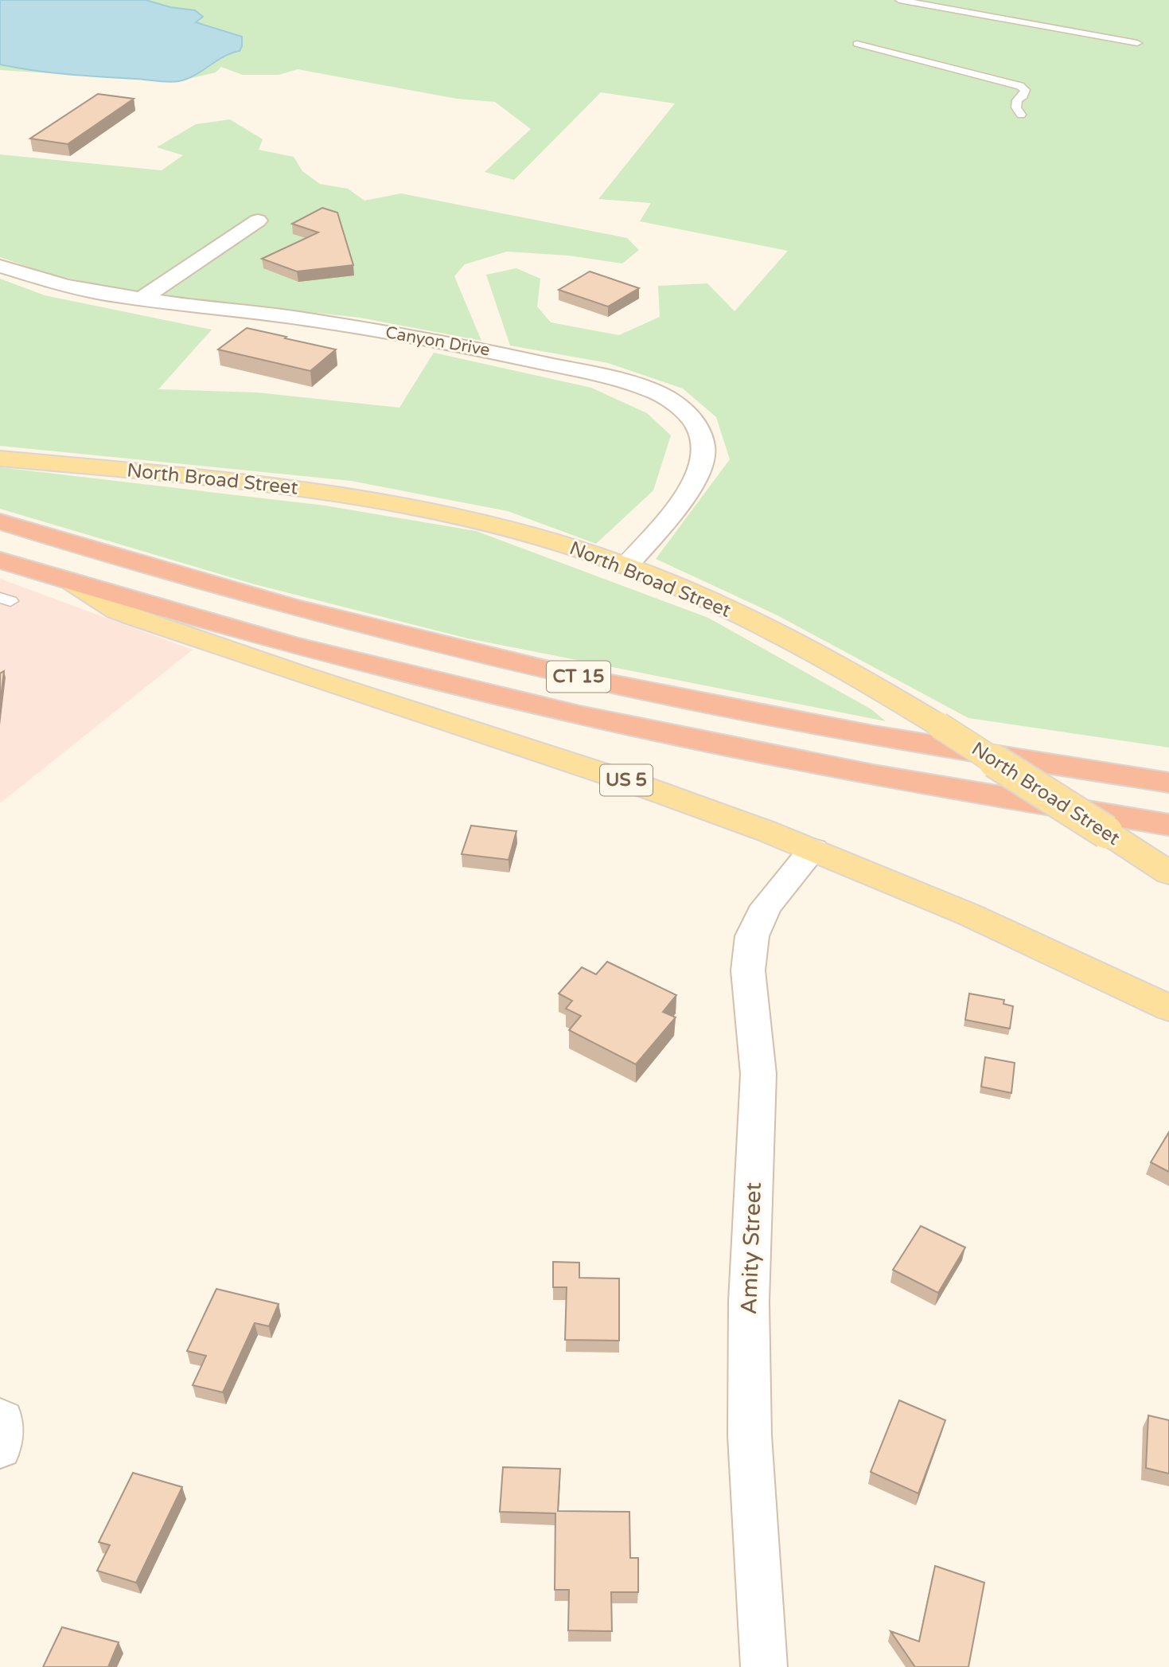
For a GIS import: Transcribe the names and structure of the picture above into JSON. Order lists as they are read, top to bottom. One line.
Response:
{"streets":{"highway":["CT 15","US 5"],"main road":["North Broad Street"],"street":["Canyon Drive","Amity Street"]},"crossings":[["Canyon Drive","North Broad Street"],["CT 15","US 5"],["US 5","Amity Street"]]}
